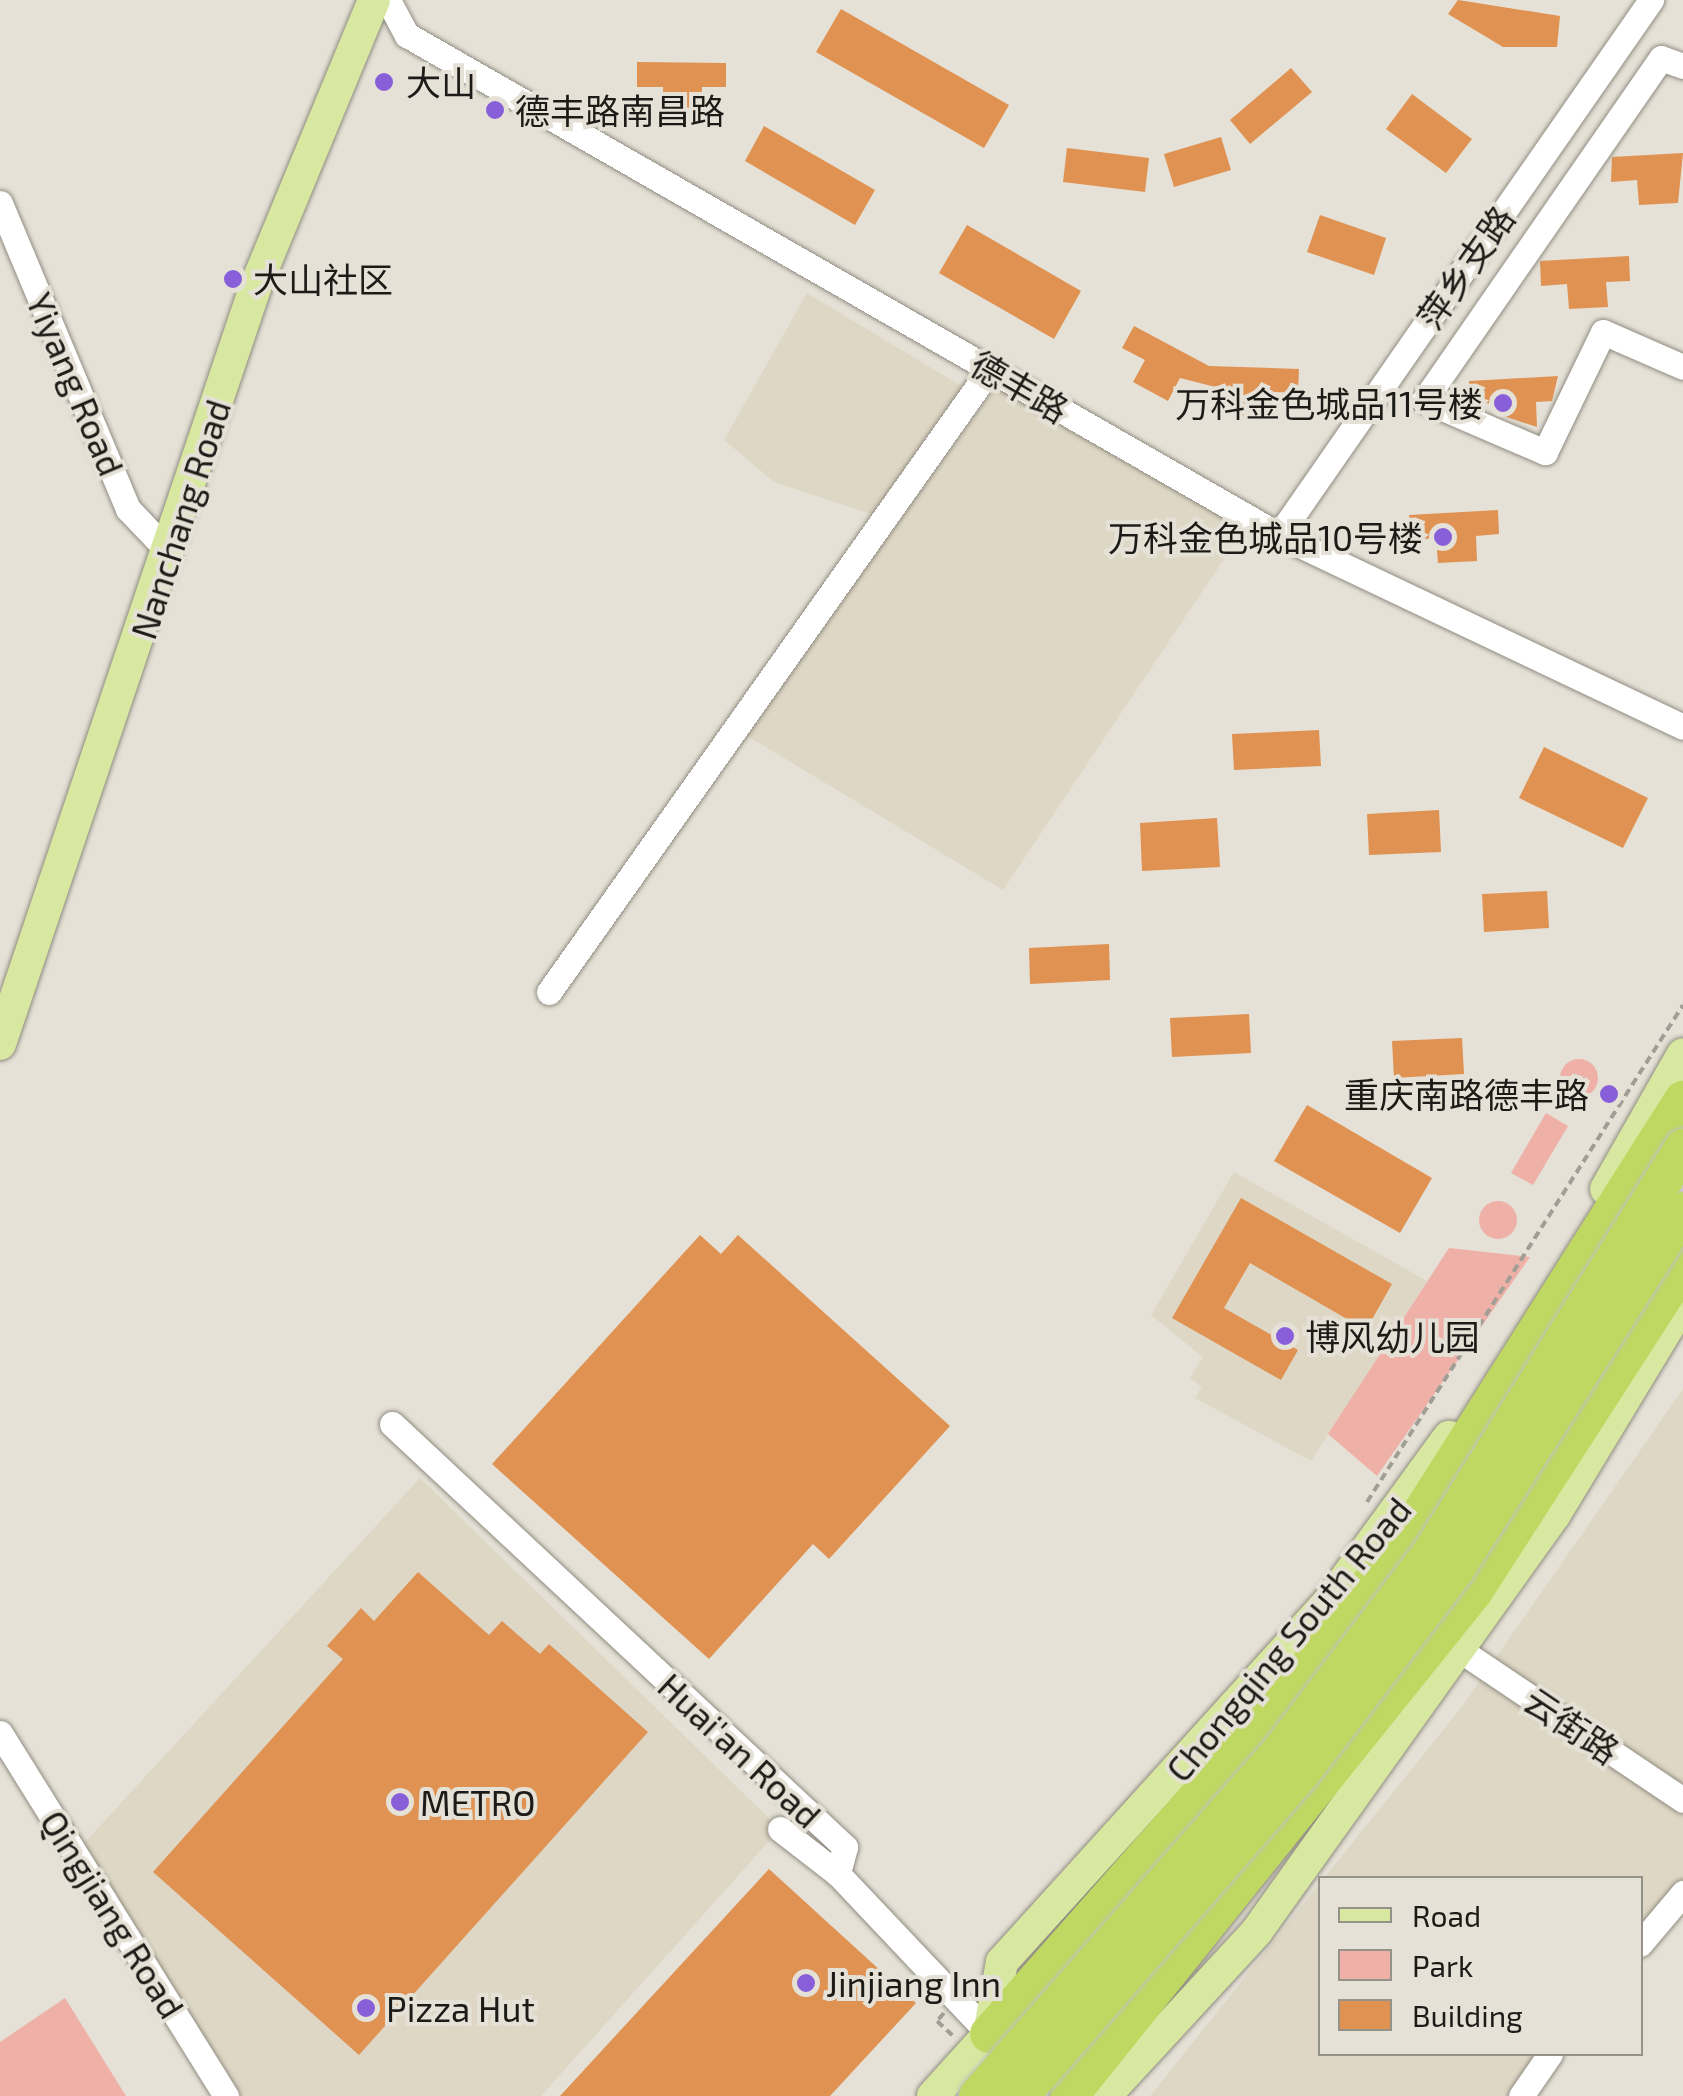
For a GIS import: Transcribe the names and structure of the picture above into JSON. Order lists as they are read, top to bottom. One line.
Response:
{"streets":{"main road":["Nanchang Road","Chongqing South Road"],"street":["萍乡支路","Yiyang Road","德丰路","云街路","Huai'an Road","Qingjiang Road"]},"crossings":[["萍乡支路","德丰路"],["Yiyang Road","Nanchang Road"],["Chongqing South Road","Huai'an Road"]],"places":["大山","德丰路南昌路","大山社区","万科金色城品11号楼","万科金色城品10号楼","重庆南路德丰路","博风幼儿园","METRO","Jinjiang Inn","Pizza Hut"],"legend":["Road","Park","Building"]}
